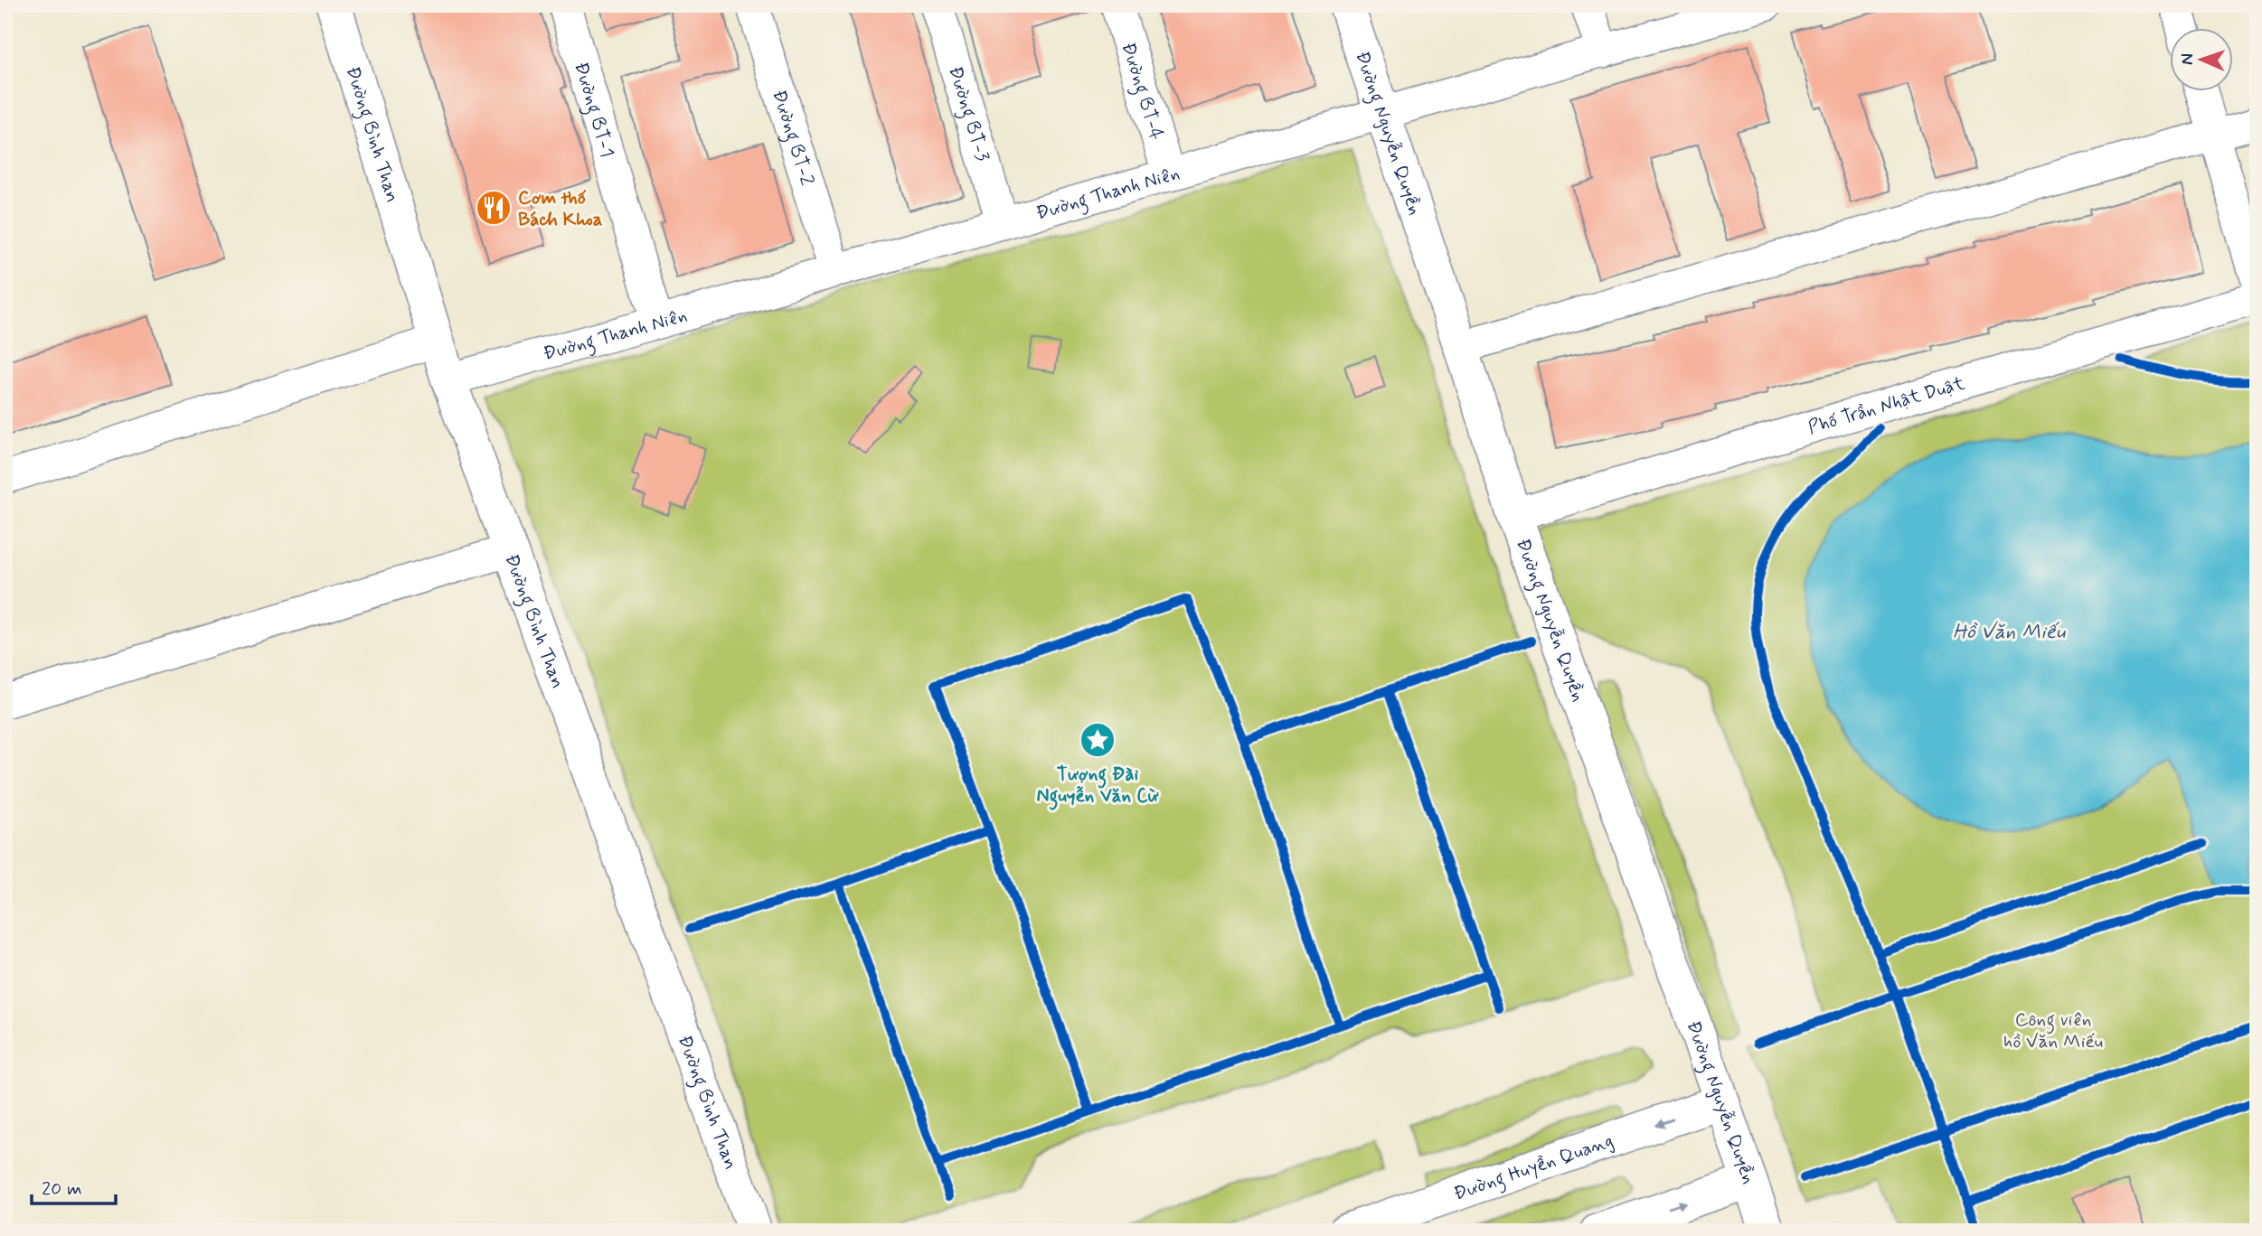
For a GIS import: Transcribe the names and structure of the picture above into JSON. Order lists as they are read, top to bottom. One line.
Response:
{"streets":{"street":["Đường BT-4","Đường BT-1","Đường BT-3","Đường Nguyễn Quyền","Đường Bình Than","Đường BT-2","Đường Thanh Niên","Phố Trần Nhật Duật","Đường Huyền Quang"]},"crossings":[["Đường BT-4","Đường Thanh Niên"],["Đường BT-1","Đường Thanh Niên"],["Đường BT-3","Đường Thanh Niên"],["Đường Nguyễn Quyền","Đường Thanh Niên"],["Đường Nguyễn Quyền","Phố Trần Nhật Duật"],["Đường Nguyễn Quyền","Đường Huyền Quang"],["Đường Bình Than","Đường Thanh Niên"],["Đường BT-2","Đường Thanh Niên"]],"water":["Hồ Văn Miếu"],"parks":["Công viên hồ Văn Miếu"],"places":{"restaurant":["Cơm thố Bách Khoa"],"place":["Tượng Đài Nguyễn Văn Cừ"]},"scale_bar":"20 m","north":"left"}
